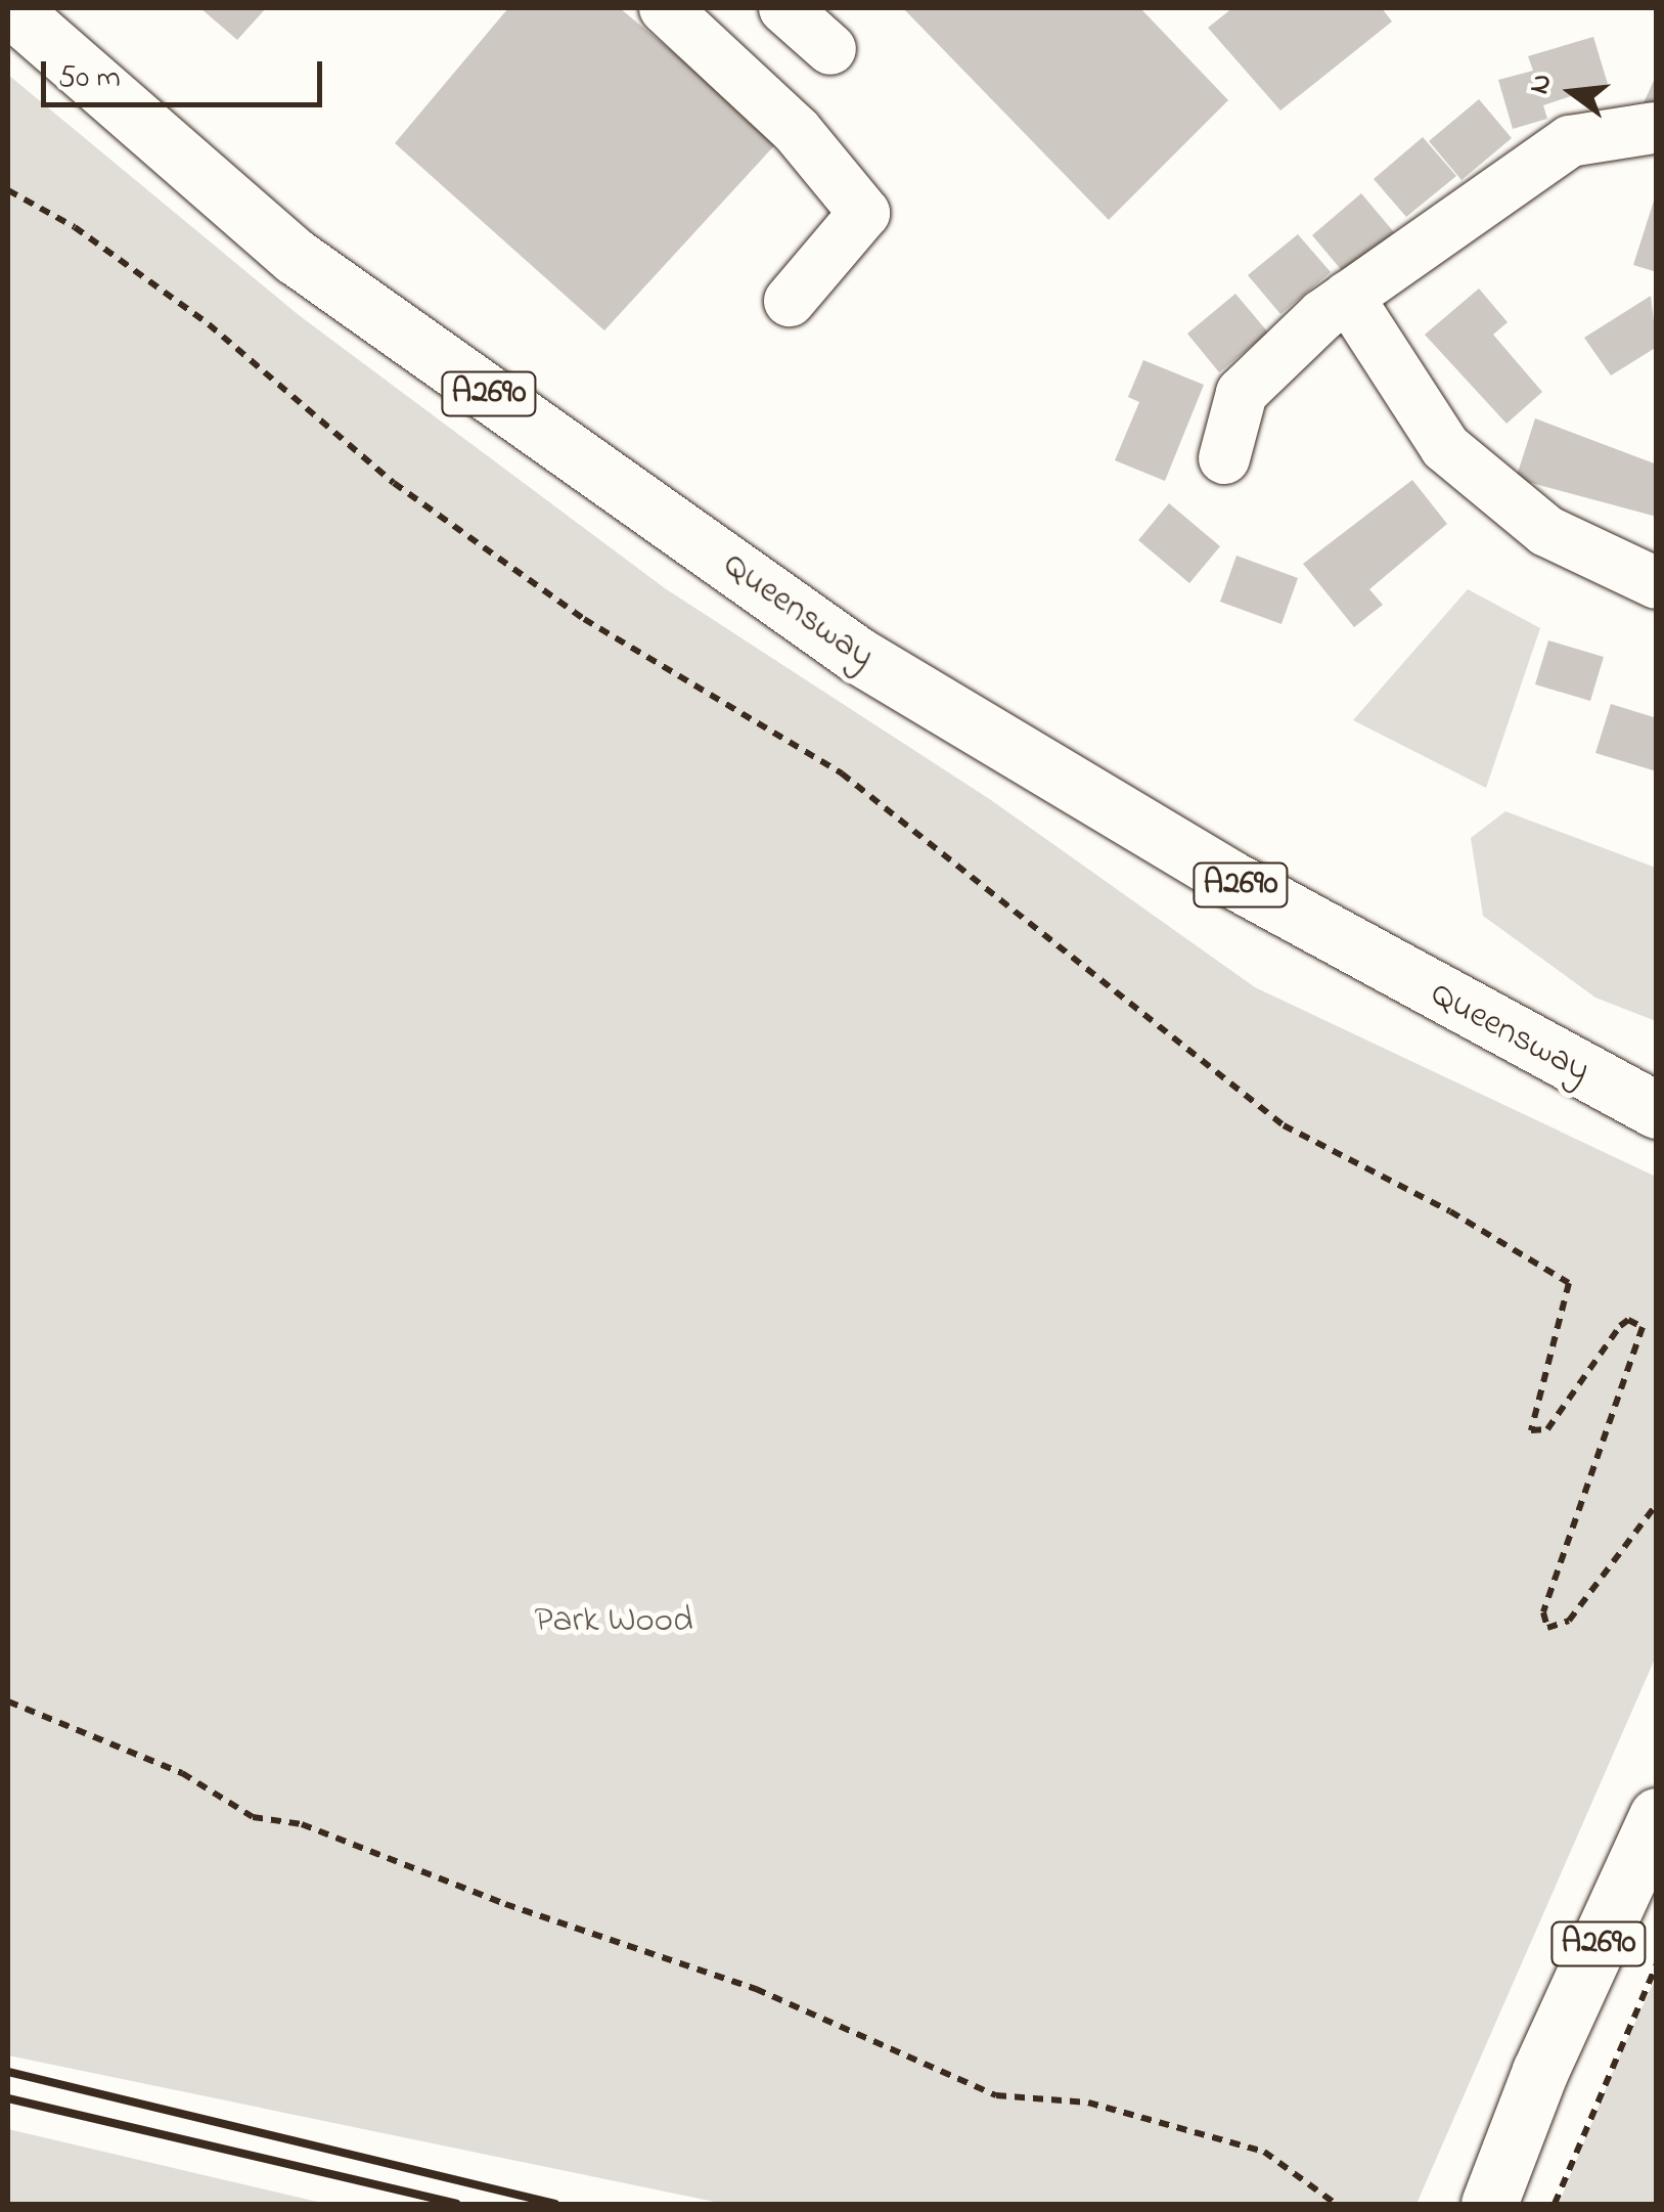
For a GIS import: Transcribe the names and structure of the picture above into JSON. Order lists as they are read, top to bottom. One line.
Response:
{"streets":{"main road":["A2690","Queensway"]},"parks":["Park Wood"],"scale_bar":"50 m","north":"left"}
